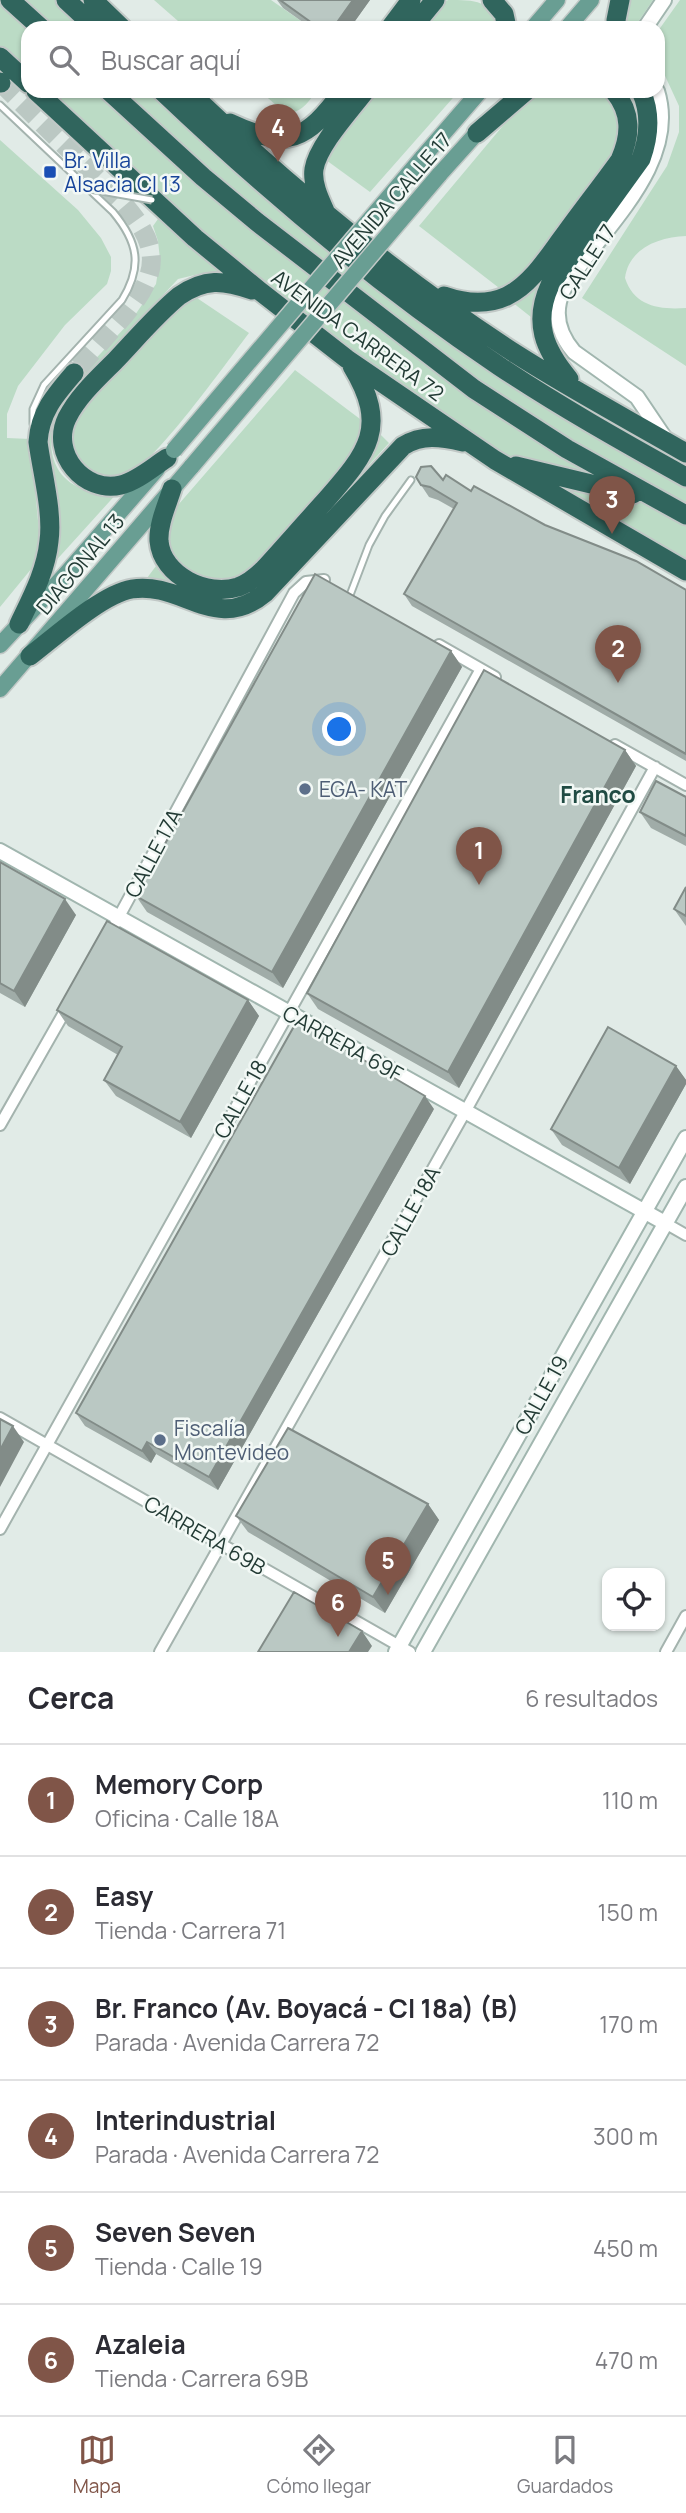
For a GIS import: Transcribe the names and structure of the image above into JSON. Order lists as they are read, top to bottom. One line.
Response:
{"streets":{"highway":["AVENIDA CARRERA 72"],"main road":["AVENIDA CALLE 17","DIAGONAL 13"],"street":["CALLE 17","CALLE 17A","CARRERA 69F","CALLE 18","CALLE 18A","CALLE 19","CARRERA 69B"]},"crossings":[["AVENIDA CALLE 17","DIAGONAL 13"],["CALLE 17A","CARRERA 69F"],["CARRERA 69F","CALLE 18"],["CARRERA 69F","CALLE 18A"],["CARRERA 69F","CALLE 19"],["CALLE 18","CARRERA 69B"],["CALLE 18A","CARRERA 69B"],["CALLE 19","CARRERA 69B"]],"districts":["Franco"],"places":{"transit":["Br. Villa Alsacia Cl 13"],"other":["EGA- KAT","Fiscalía Montevideo"]},"page":{"search":"Buscar aquí","pins":["4","3","2","1","5","6"],"heading":["Cerca","6 resultados"],"list":[{"mark":"1","name":"Memory Corp","note":"Oficina · Calle 18A","value":"110 m"},{"mark":"2","name":"Easy","note":"Tienda · Carrera 71","value":"150 m"},{"mark":"3","name":"Br. Franco (Av. Boyacá - Cl 18a) (B)","note":"Parada · Avenida Carrera 72","value":"170 m"},{"mark":"4","name":"Interindustrial","note":"Parada · Avenida Carrera 72","value":"300 m"},{"mark":"5","name":"Seven Seven","note":"Tienda · Calle 19","value":"450 m"},{"mark":"6","name":"Azaleia","note":"Tienda · Carrera 69B","value":"470 m"}],"nav":["Mapa","Cómo llegar","Guardados"]}}
